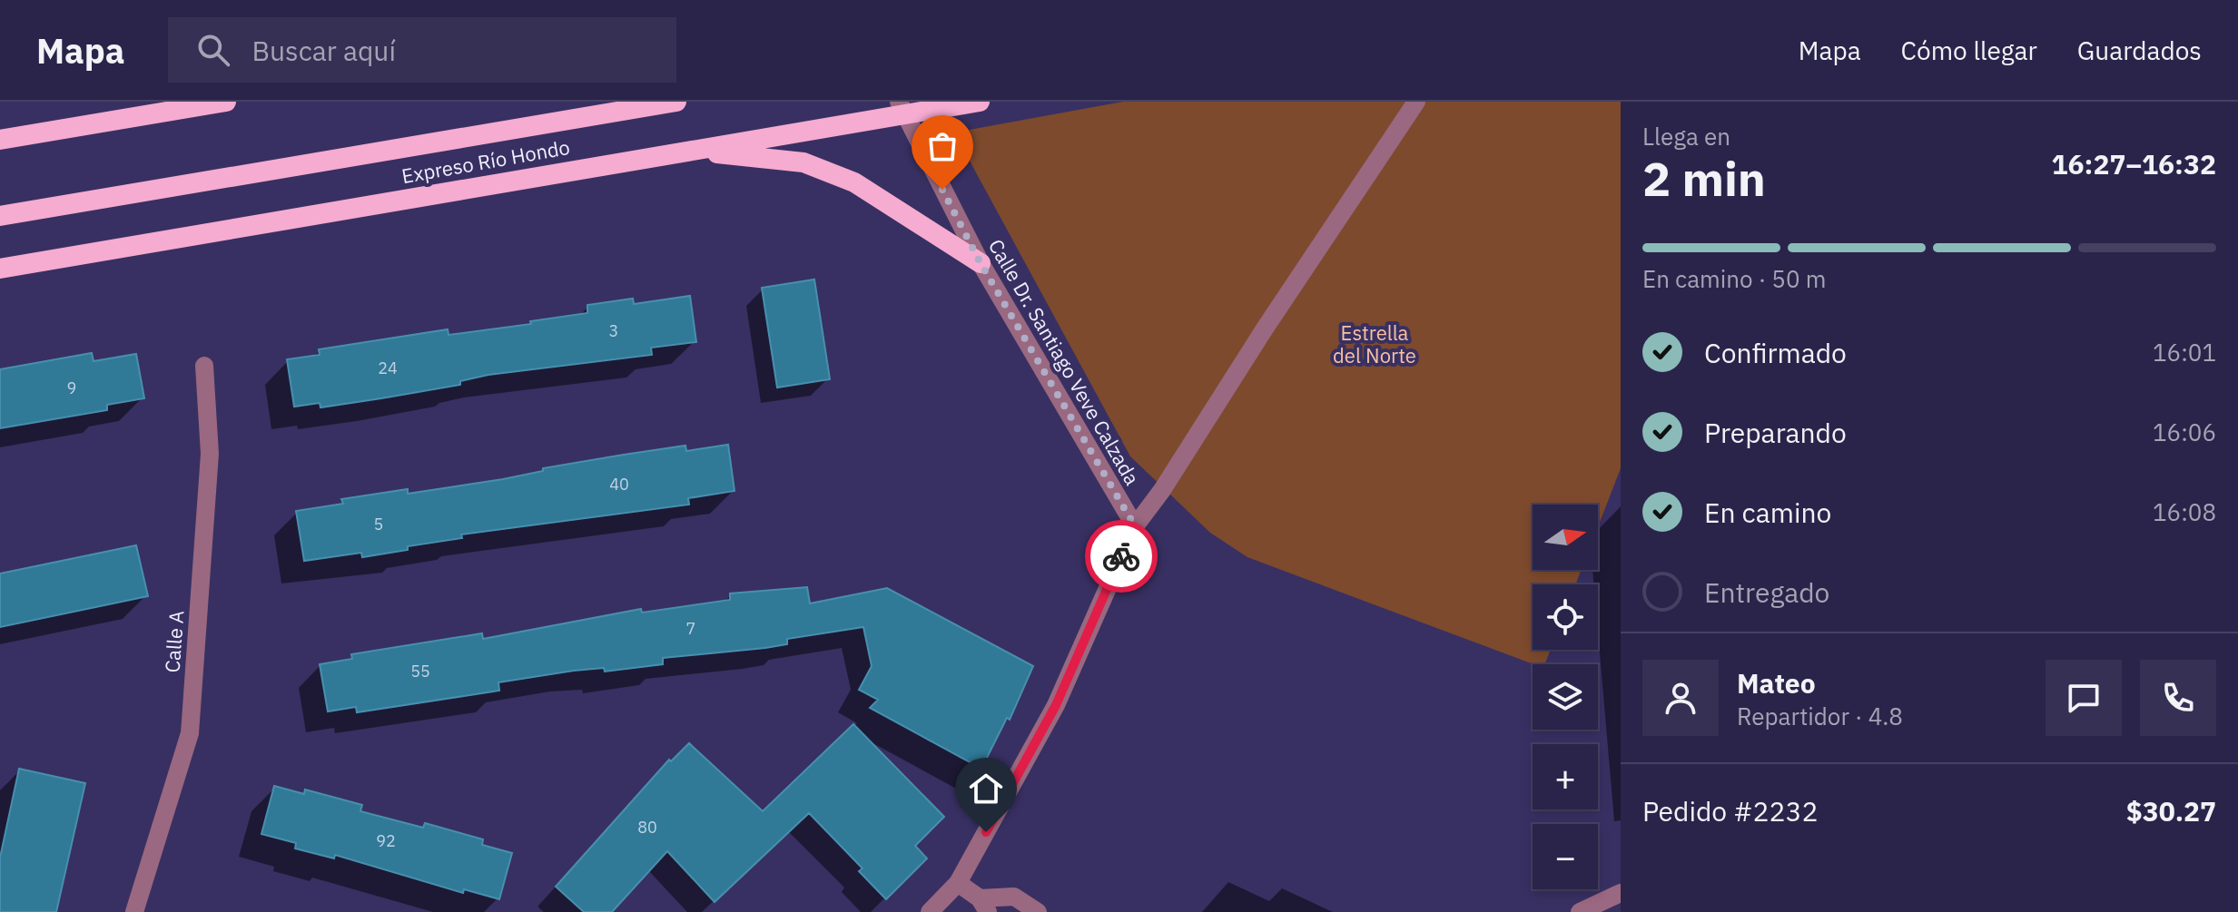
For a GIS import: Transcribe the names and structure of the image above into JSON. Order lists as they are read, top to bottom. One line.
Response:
{"streets":{"highway":["Expreso Río Hondo"],"street":["Calle Dr. Santiago Veve Calzada","Calle A"]},"crossings":[["Expreso Río Hondo","Calle Dr. Santiago Veve Calzada"]],"parks":["Estrella del Norte"],"house_numbers":["3","24","9","40","5","7","55","80","92"],"north":"right","page":{"header":"Mapa","search":"Buscar aquí","nav":["Mapa","Cómo llegar","Guardados"],"heading":["2 min","Llega en","16:27–16:32"],"panel":["Mateo","Repartidor · 4.8","Pedido #2232","$30.27"],"bar":"En camino · 50 m","list":[["Confirmado","16:01"],["Preparando","16:06"],["En camino","16:08"],"Entregado"],"map_buttons":["+","−"]}}
